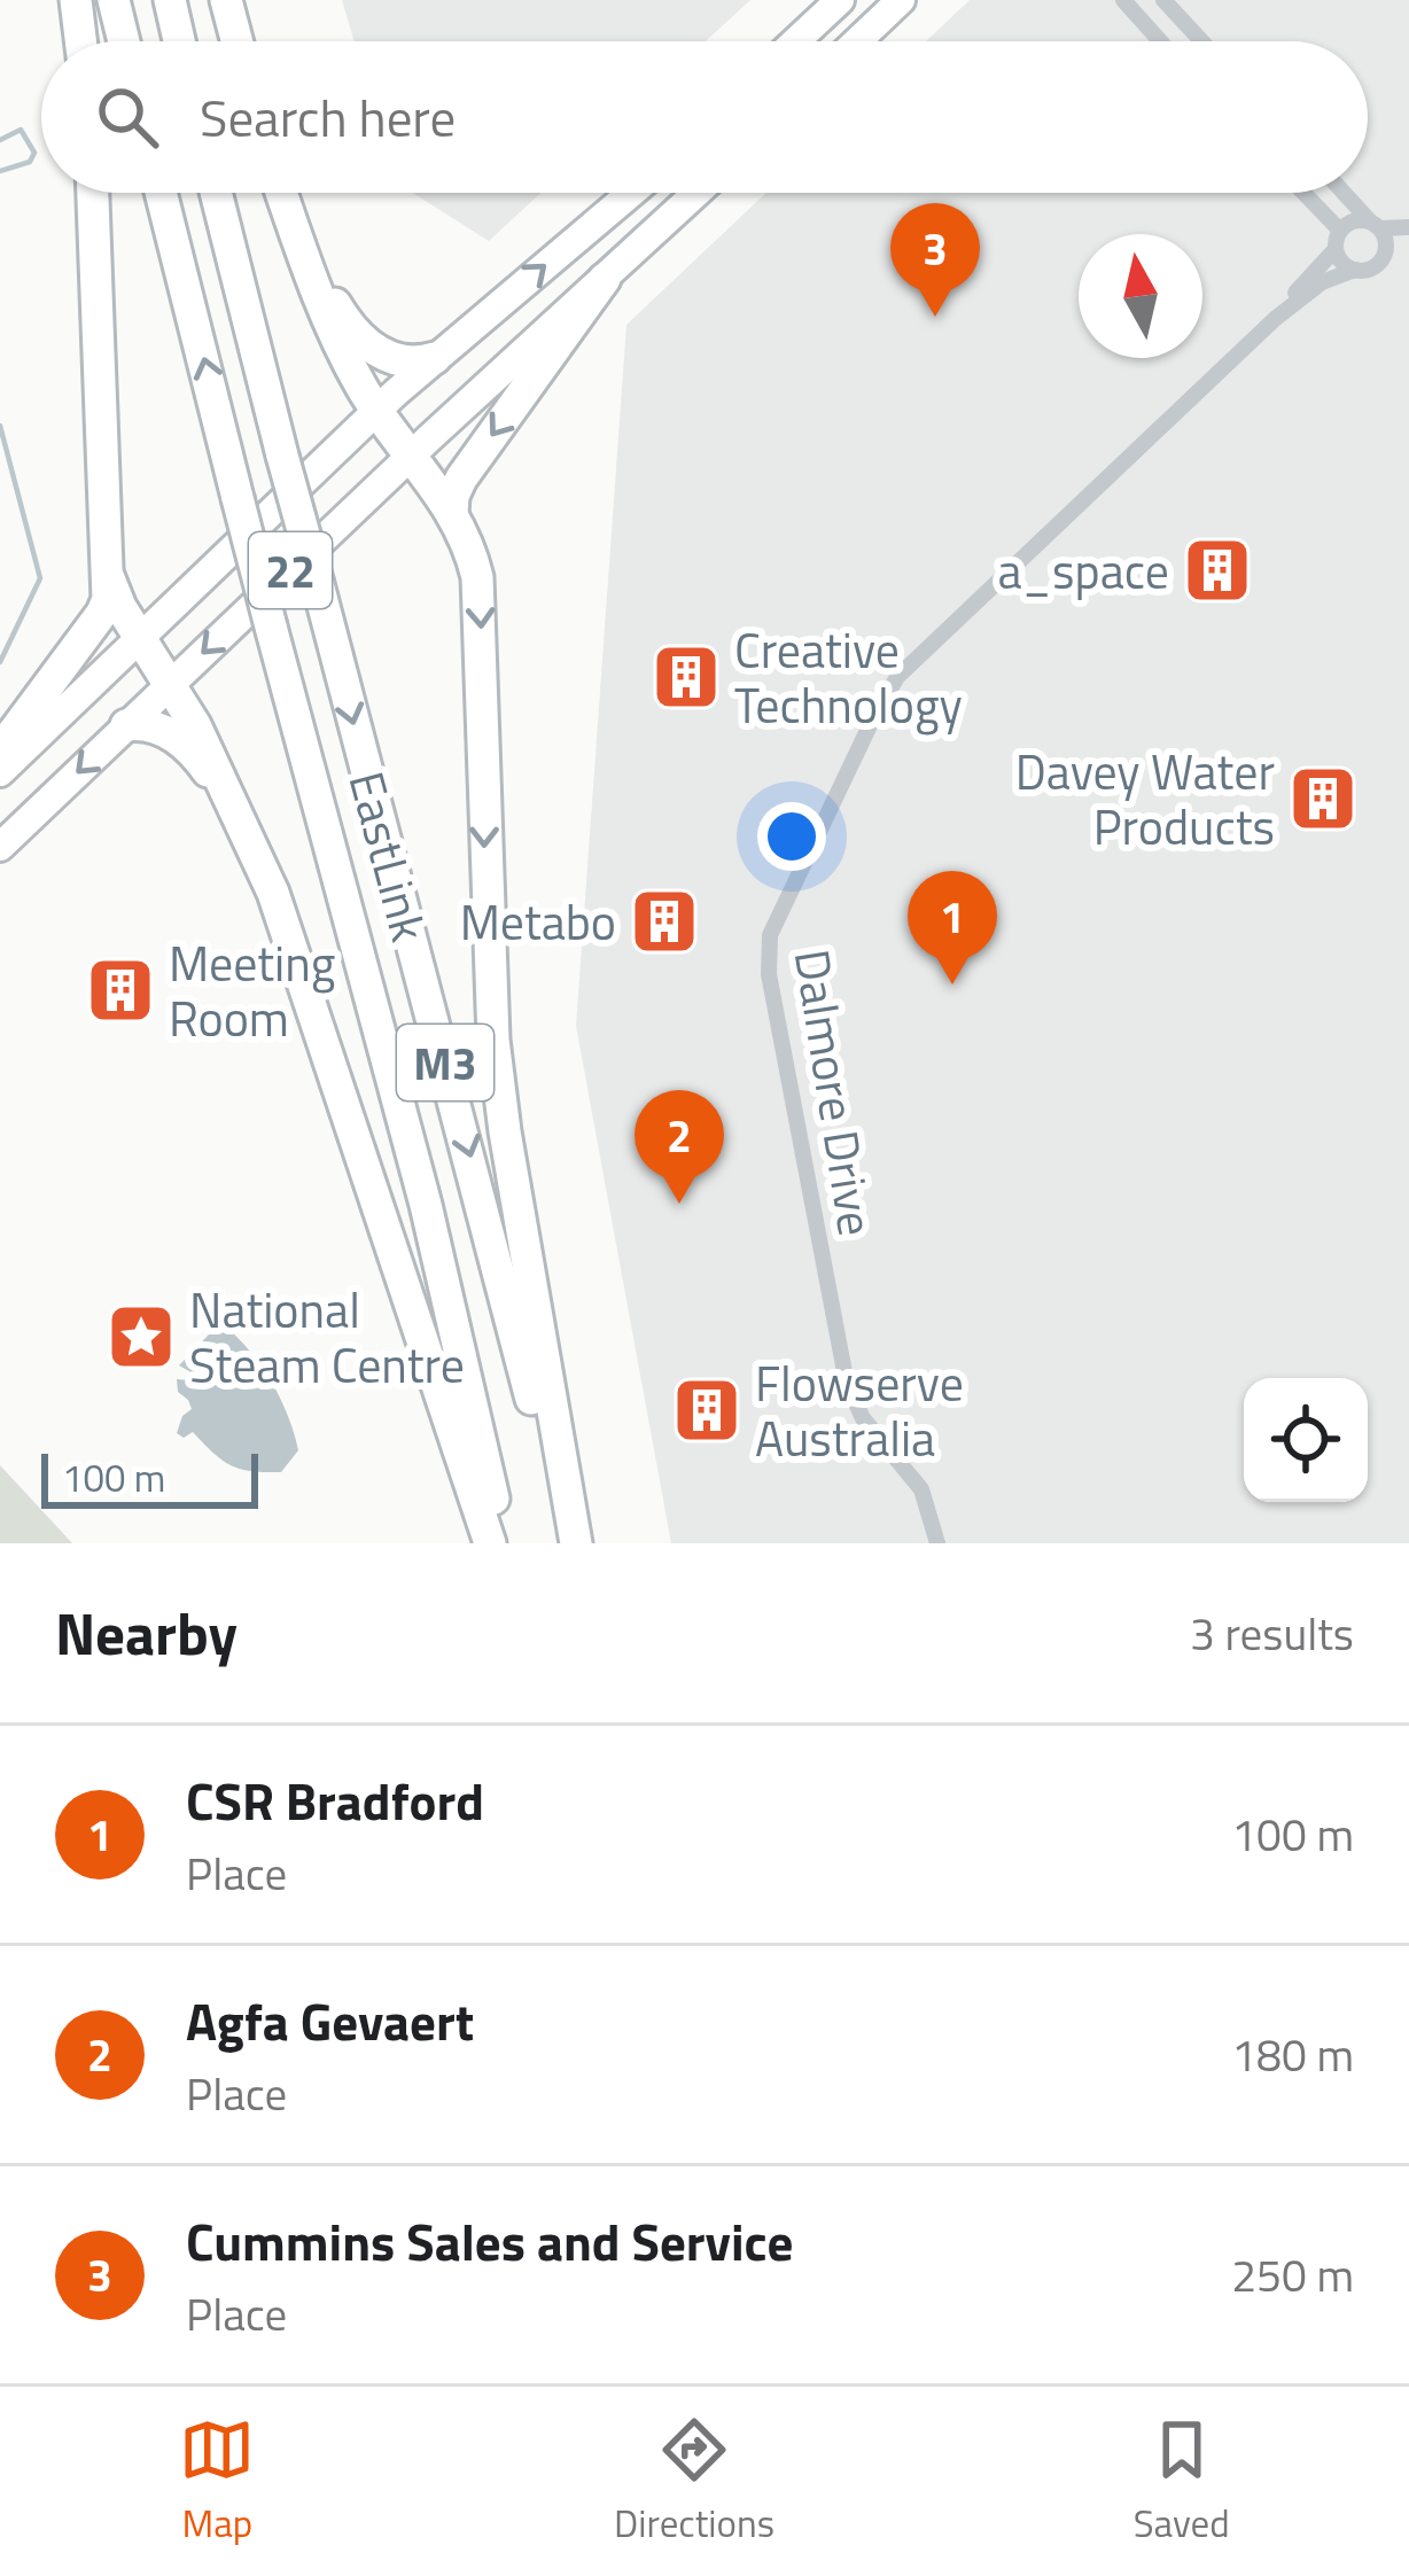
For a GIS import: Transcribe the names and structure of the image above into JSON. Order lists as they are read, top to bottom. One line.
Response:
{"streets":{"highway":["EastLink","M3"],"main road":["22"],"street":["Dalmore Drive"]},"places":{"building":["a_space","Creative Technology","Davey Water Products","Metabo","Meeting Room","Flowserve Australia"],"place":["National Steam Centre"]},"scale_bar":"100 m","north":"top","page":{"search":"Search here","pins":["3","1","2"],"scale":"100 m","heading":["Nearby","3 results"],"list":[{"mark":"1","name":"CSR Bradford","note":"Place","value":"100 m"},{"mark":"2","name":"Agfa Gevaert","note":"Place","value":"180 m"},{"mark":"3","name":"Cummins Sales and Service","note":"Place","value":"250 m"}],"nav":["Map","Directions","Saved"]}}
